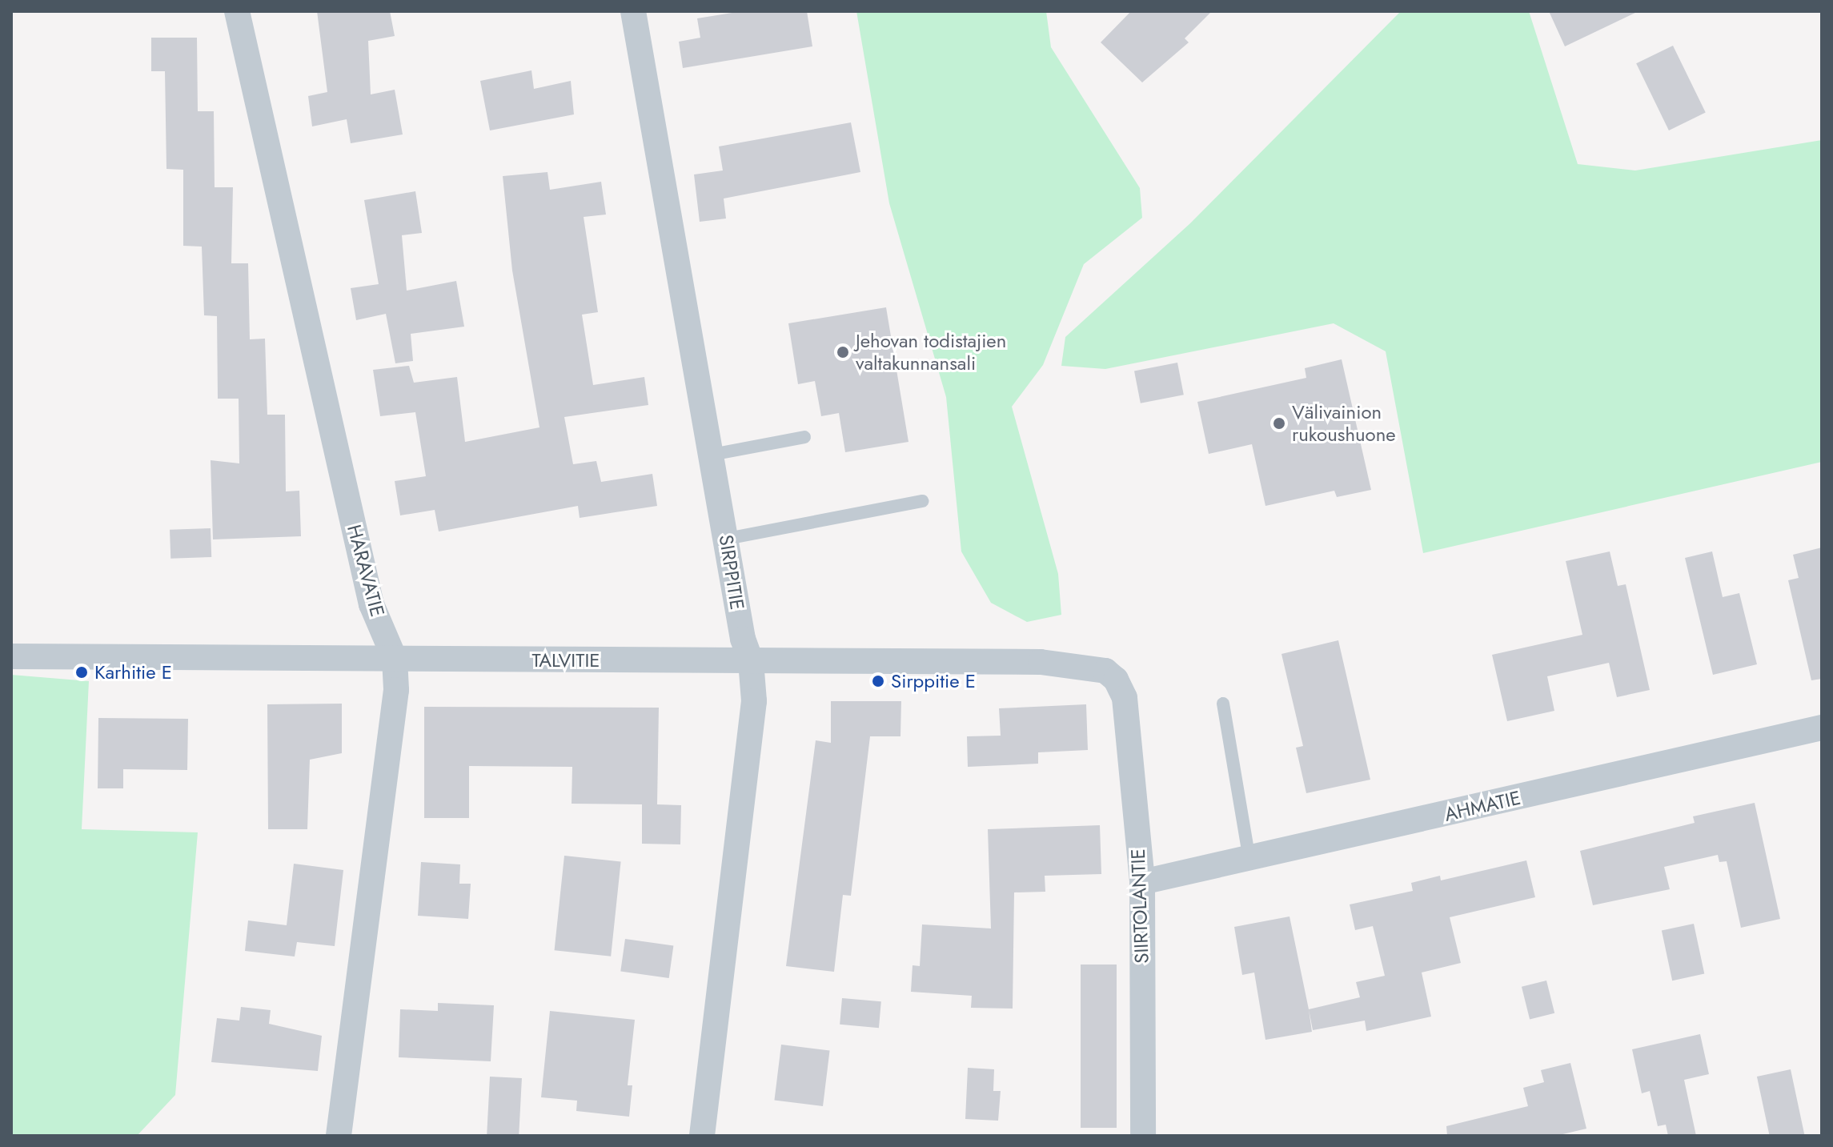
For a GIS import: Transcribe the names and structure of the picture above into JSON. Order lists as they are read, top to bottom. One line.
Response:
{"streets":{"street":["HARAVATIE","SIRPPITIE","TALVITIE","AHMATIE","SIIRTOLANTIE"]},"crossings":[["HARAVATIE","TALVITIE"],["SIRPPITIE","TALVITIE"],["TALVITIE","SIIRTOLANTIE"],["AHMATIE","SIIRTOLANTIE"]],"places":["Jehovan todistajien valtakunnansali","Välivainion rukoushuone","Karhitie E","Sirppitie E"]}
